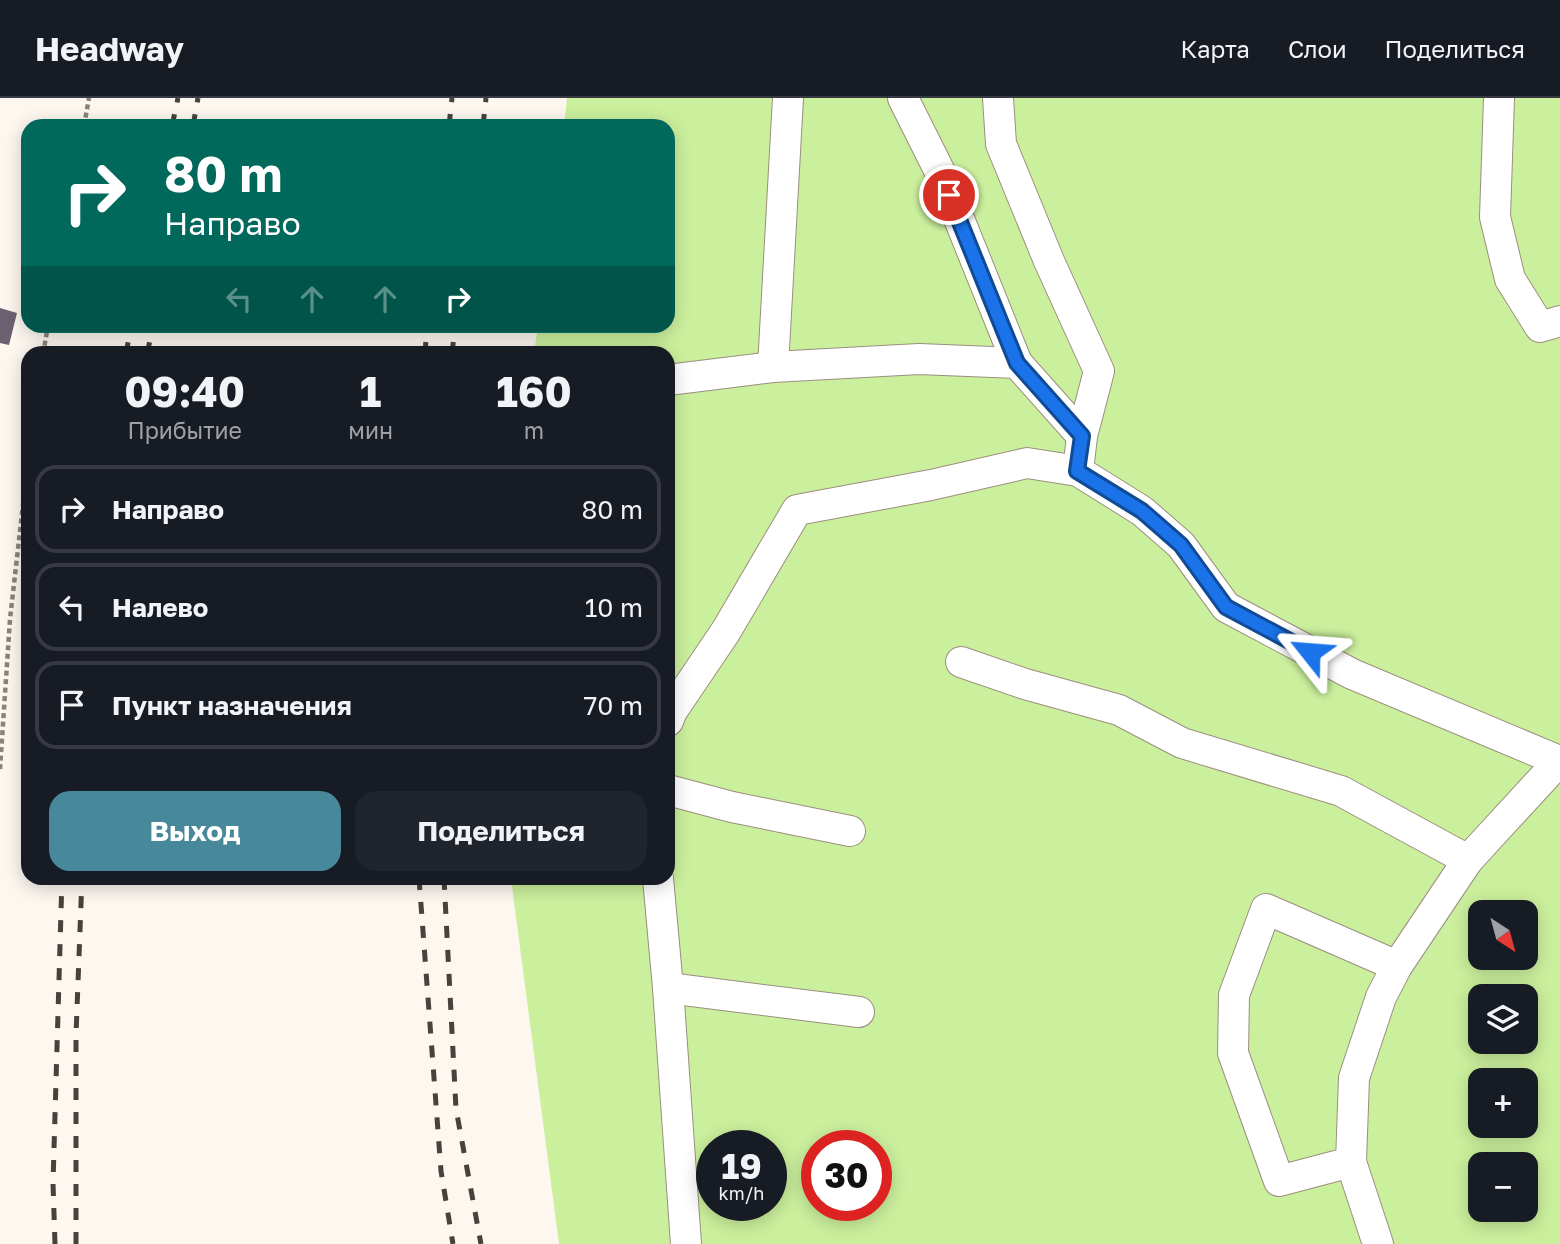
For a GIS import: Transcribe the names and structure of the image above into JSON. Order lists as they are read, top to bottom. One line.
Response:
{"north":"bottom right","page":{"header":"Headway","nav":["Карта","Слои","Поделиться"],"turn":["80 m","Направо"],"eta":["09:40","Прибытие","1","мин","160","m"],"list":[{"name":"Направо","value":"80 m"},{"name":"Налево","value":"10 m"},{"name":"Пункт назначения","value":"70 m"}],"buttons":["Выход","Поделиться"],"map_buttons":["+","−"],"speed":"19 km/h","limit":"30"}}
